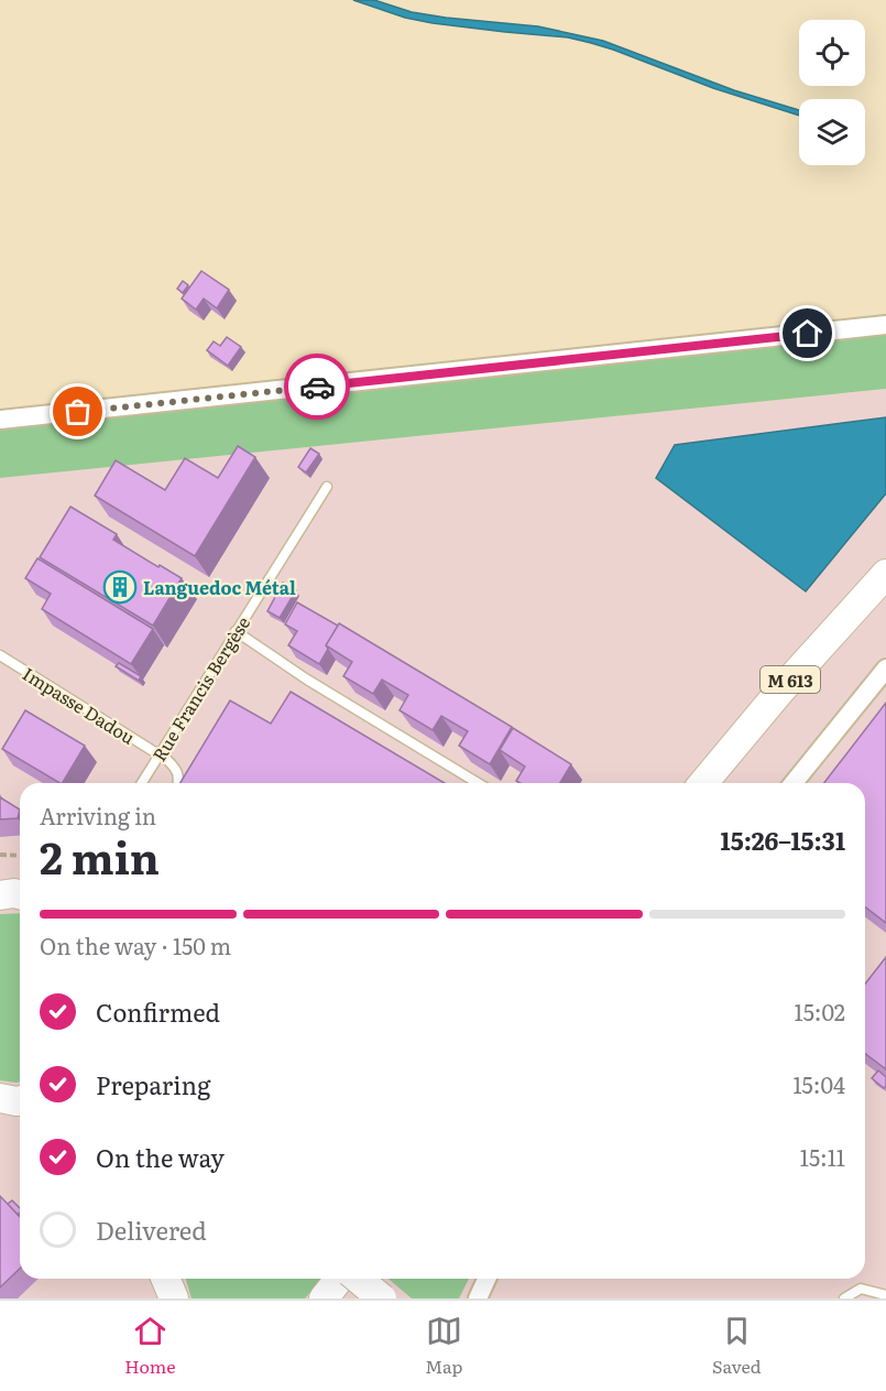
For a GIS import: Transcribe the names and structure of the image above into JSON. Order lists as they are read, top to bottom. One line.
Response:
{"streets":{"main road":["M 613"],"lane":["Rue Francis Bergèse","Impasse Dadou"]},"crossings":[["Rue Francis Bergèse","Impasse Dadou"]],"places":{"building":["Languedoc Métal"]},"page":{"heading":["2 min","Arriving in","15:26–15:31"],"bar":"On the way · 150 m","list":[["Confirmed","15:02"],["Preparing","15:04"],["On the way","15:11"],"Delivered"],"tabs":["Home","Map","Saved"]}}
